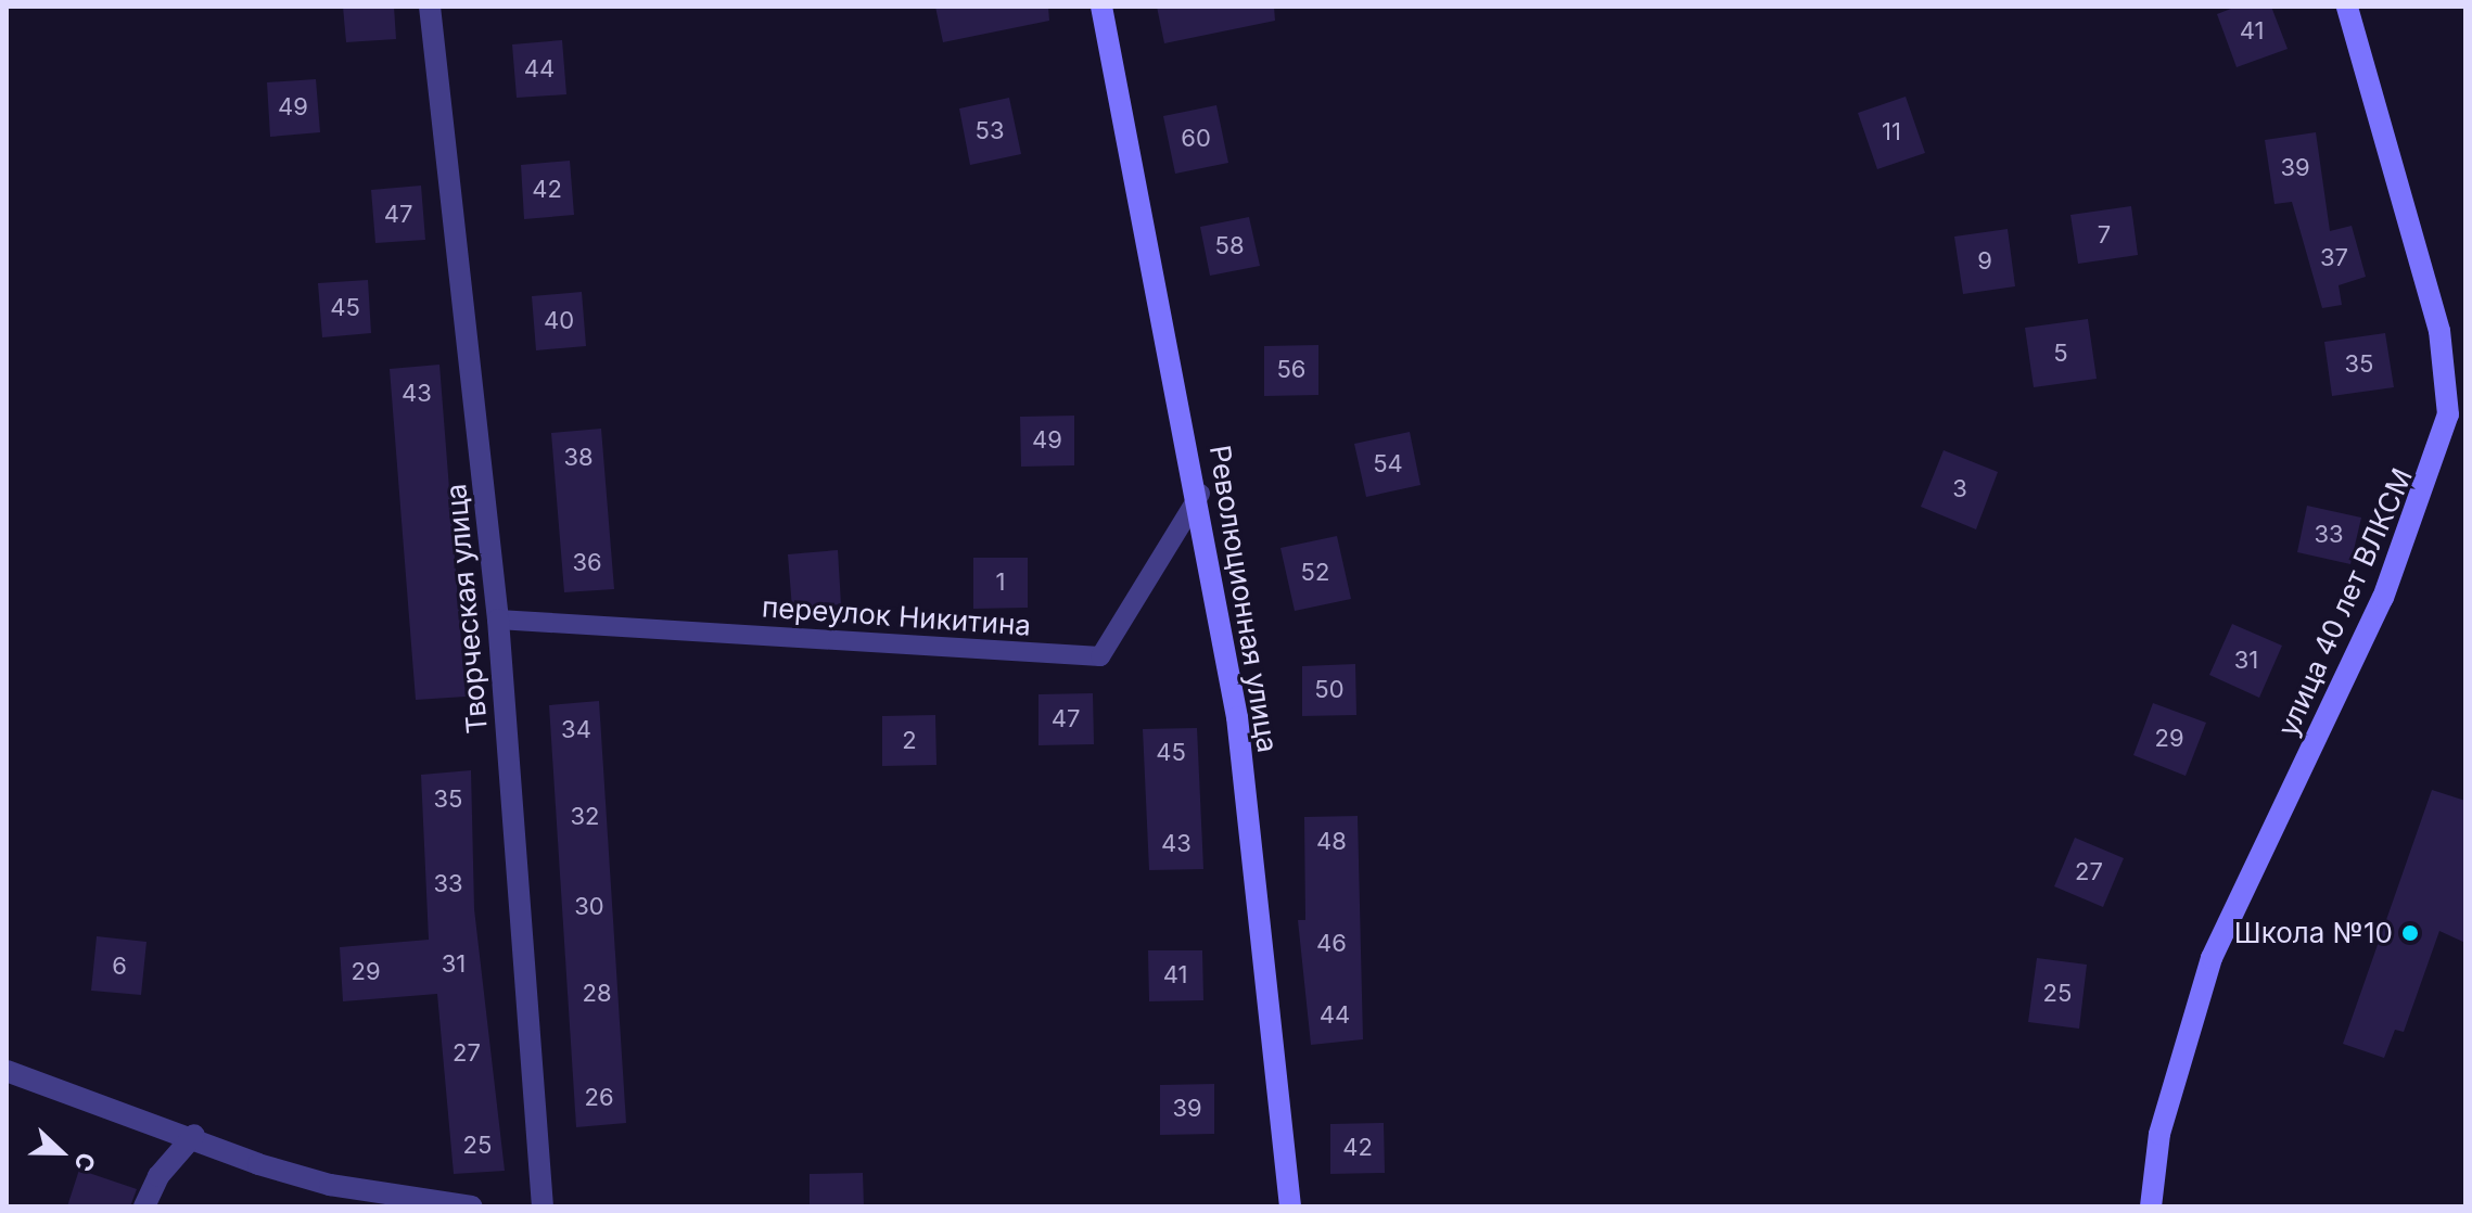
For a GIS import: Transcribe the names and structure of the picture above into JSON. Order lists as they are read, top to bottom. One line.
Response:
{"streets":{"street":["Революционная улица","улица 40 лет ВЛКСМ","Творческая улица"],"lane":["переулок Никитина"]},"crossings":[["Революционная улица","переулок Никитина"],["Творческая улица","переулок Никитина"]],"places":["Школа №10"],"house_numbers":["41","44","49","53","11","60","39","42","47","7","58","37","9","45","40","5","35","56","43","49","38","54","3","33","36","52","1","31","50","47","34","29","2","45","35","32","48","43","27","33","30","46","31","6","29","41","28","25","44","27","26","39","25","42"],"north":"right"}
